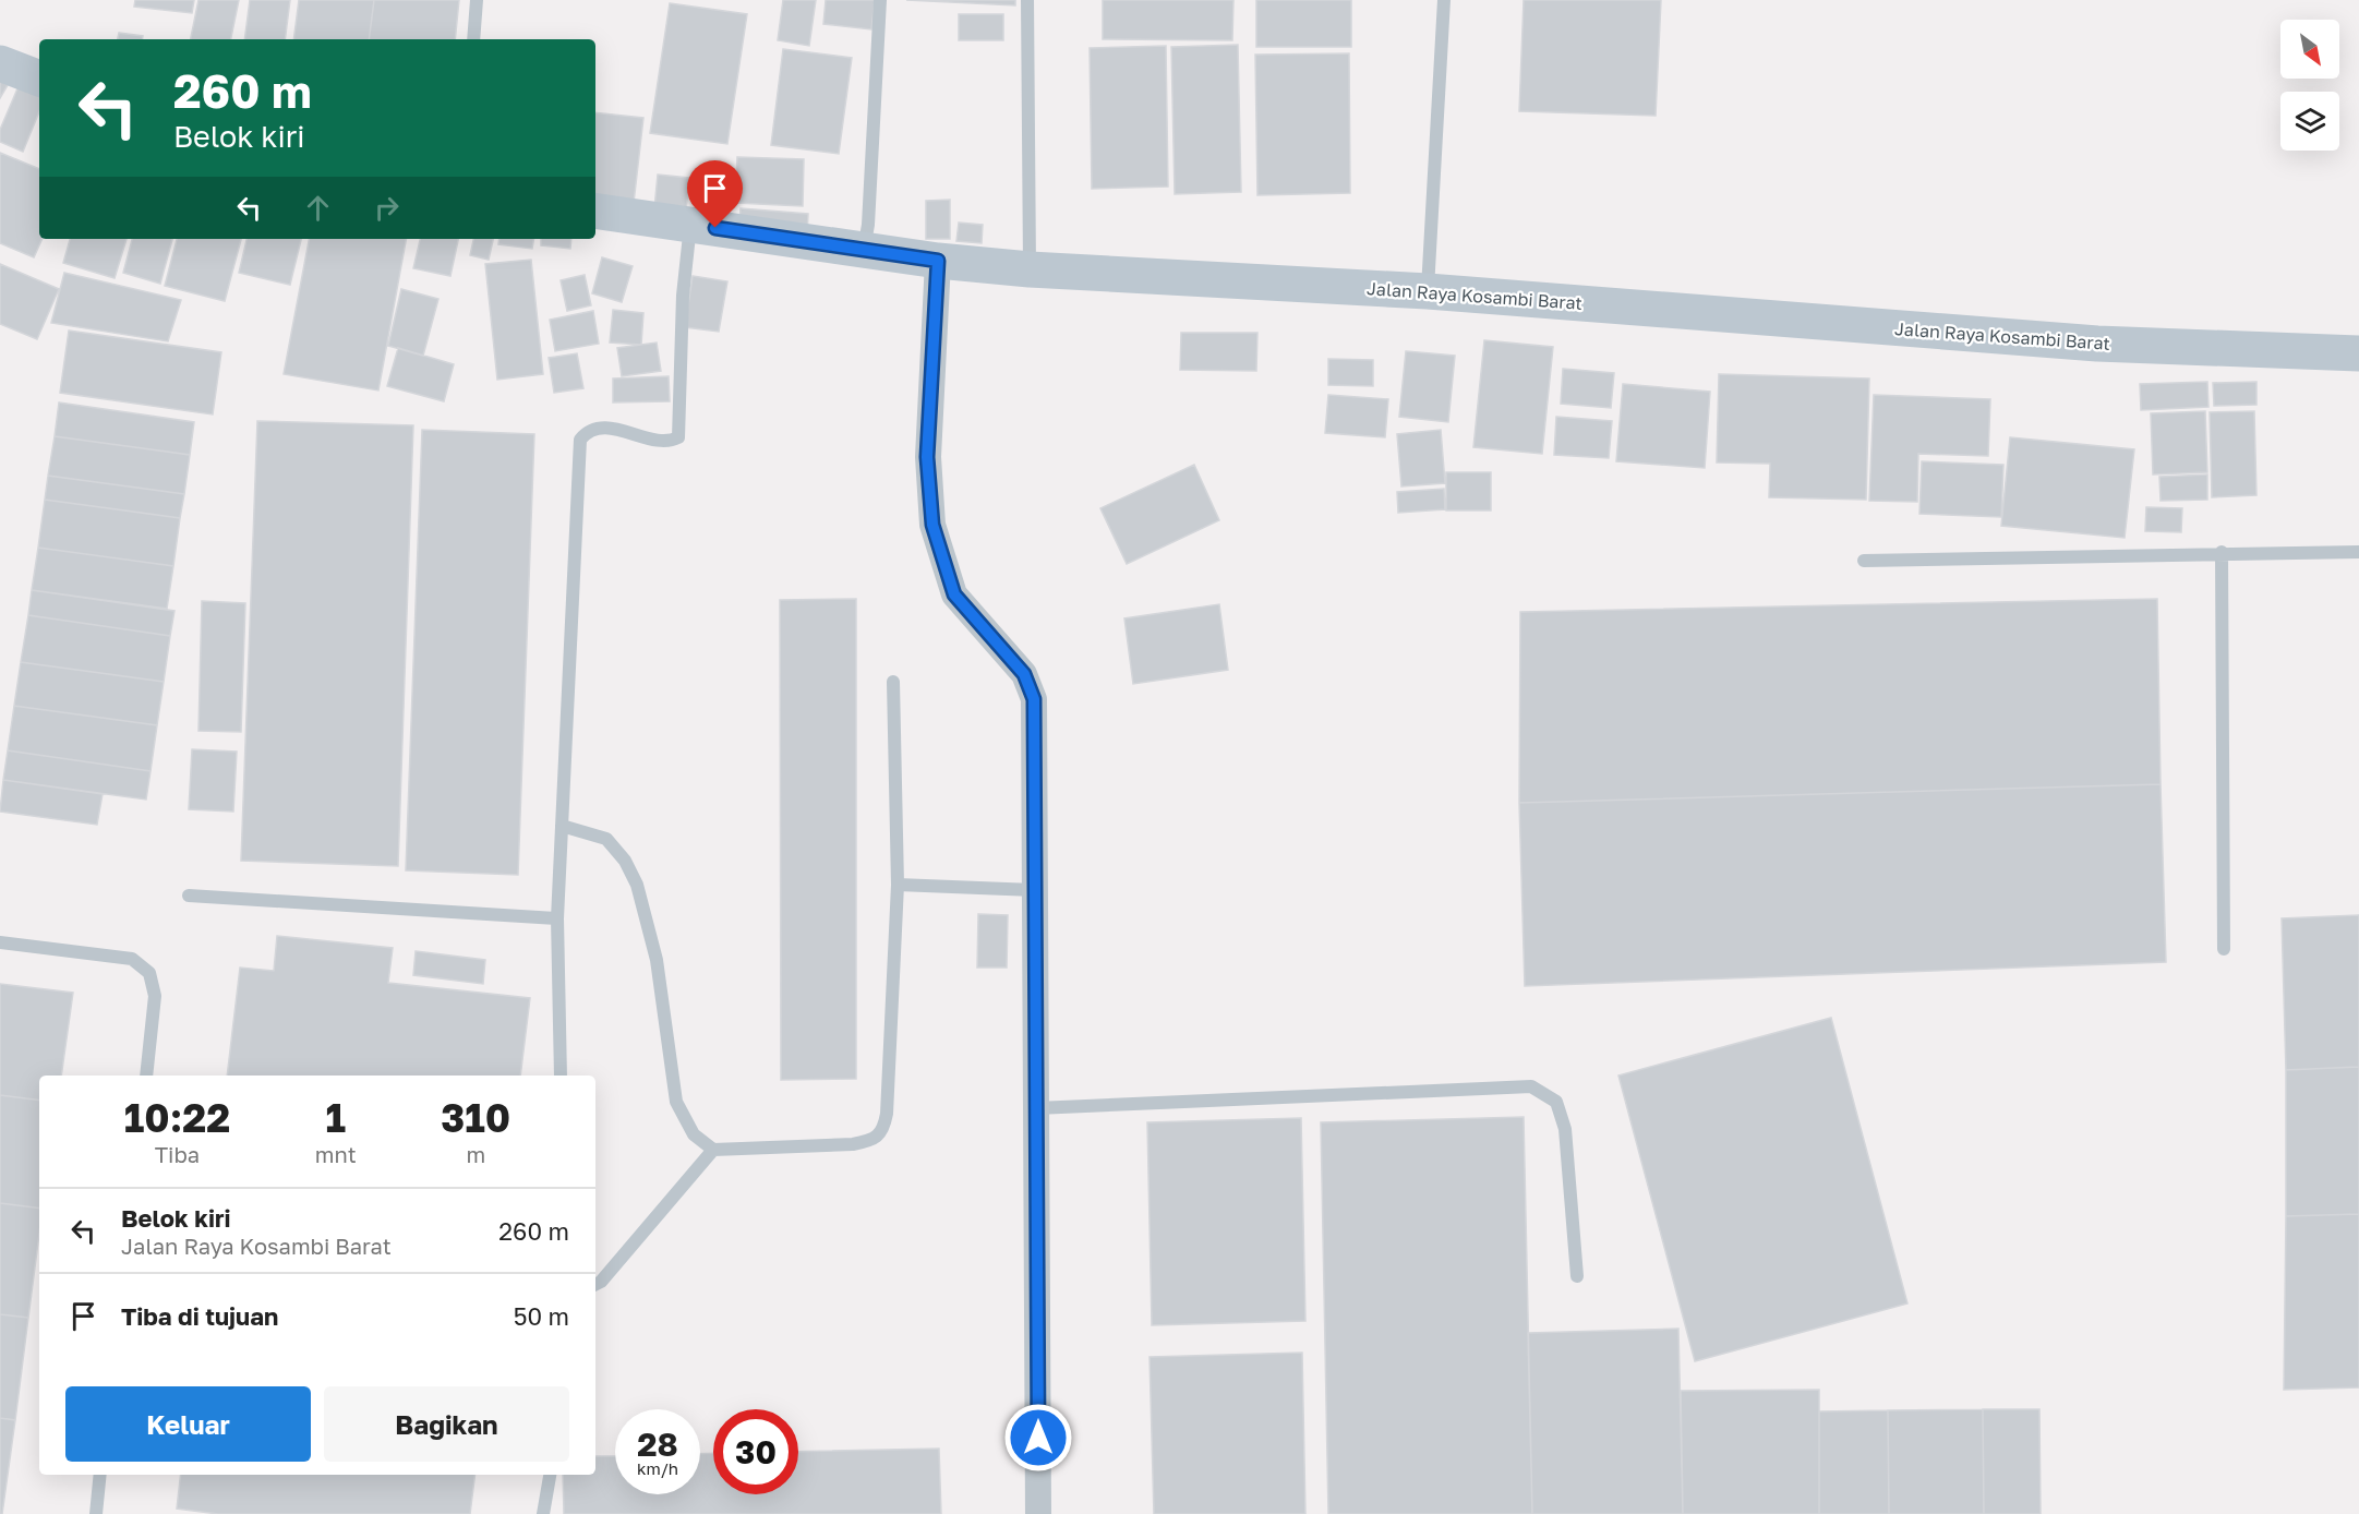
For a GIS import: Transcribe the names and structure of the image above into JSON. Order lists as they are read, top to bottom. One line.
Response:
{"streets":{"main road":["Jalan Raya Kosambi Barat"]},"north":"bottom right","page":{"turn":["260 m","Belok kiri"],"eta":["10:22","Tiba","1","mnt","310","m"],"list":[{"name":"Belok kiri","note":"Jalan Raya Kosambi Barat","value":"260 m"},{"name":"Tiba di tujuan","value":"50 m"}],"buttons":["Keluar","Bagikan"],"speed":"28 km/h","limit":"30"}}
